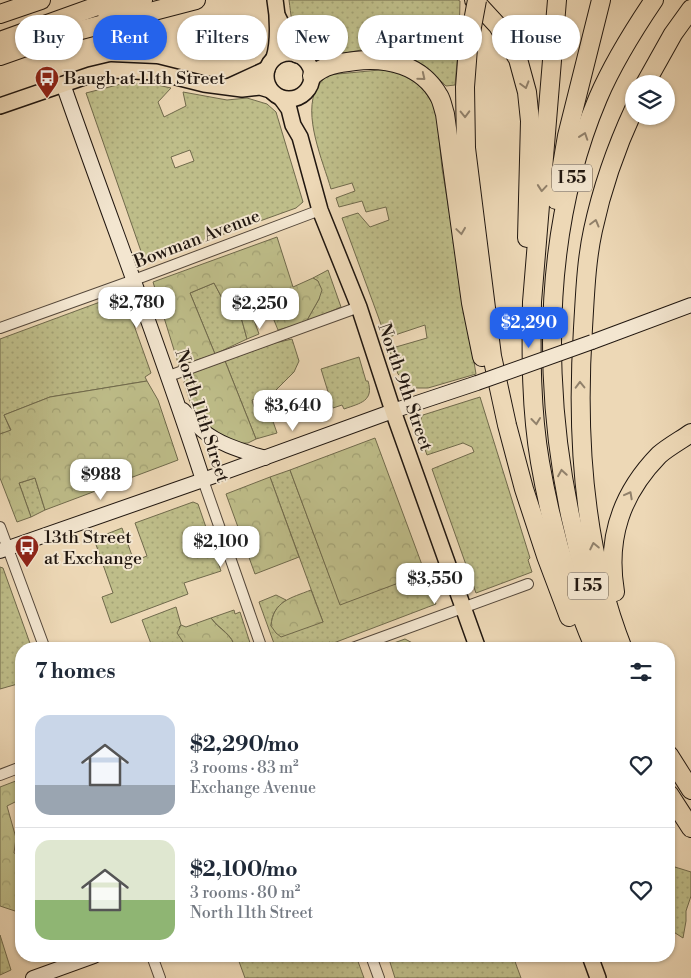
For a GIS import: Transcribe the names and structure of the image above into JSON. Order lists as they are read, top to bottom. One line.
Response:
{"streets":{"highway":["I 55"],"main road":["North 9th Street"],"street":["Bowman Avenue","North 11th Street"]},"crossings":[["Bowman Avenue","North 9th Street"],["Bowman Avenue","North 11th Street"]],"places":{"bus stop":["Baugh at 11th Street","13th Street at Exchange"]},"page":{"chip":["Buy","Rent","Filters","New","Apartment","House"],"price":["$2,780","$2,250","$2,290","$3,640","$988","$2,100","$3,550"],"heading":"7 homes","list":[{"name":"$2,290/mo","note":"3 rooms · 83 m² · Exchange Avenue"},{"name":"$2,100/mo","note":"3 rooms · 80 m² · North 11th Street"}]}}
